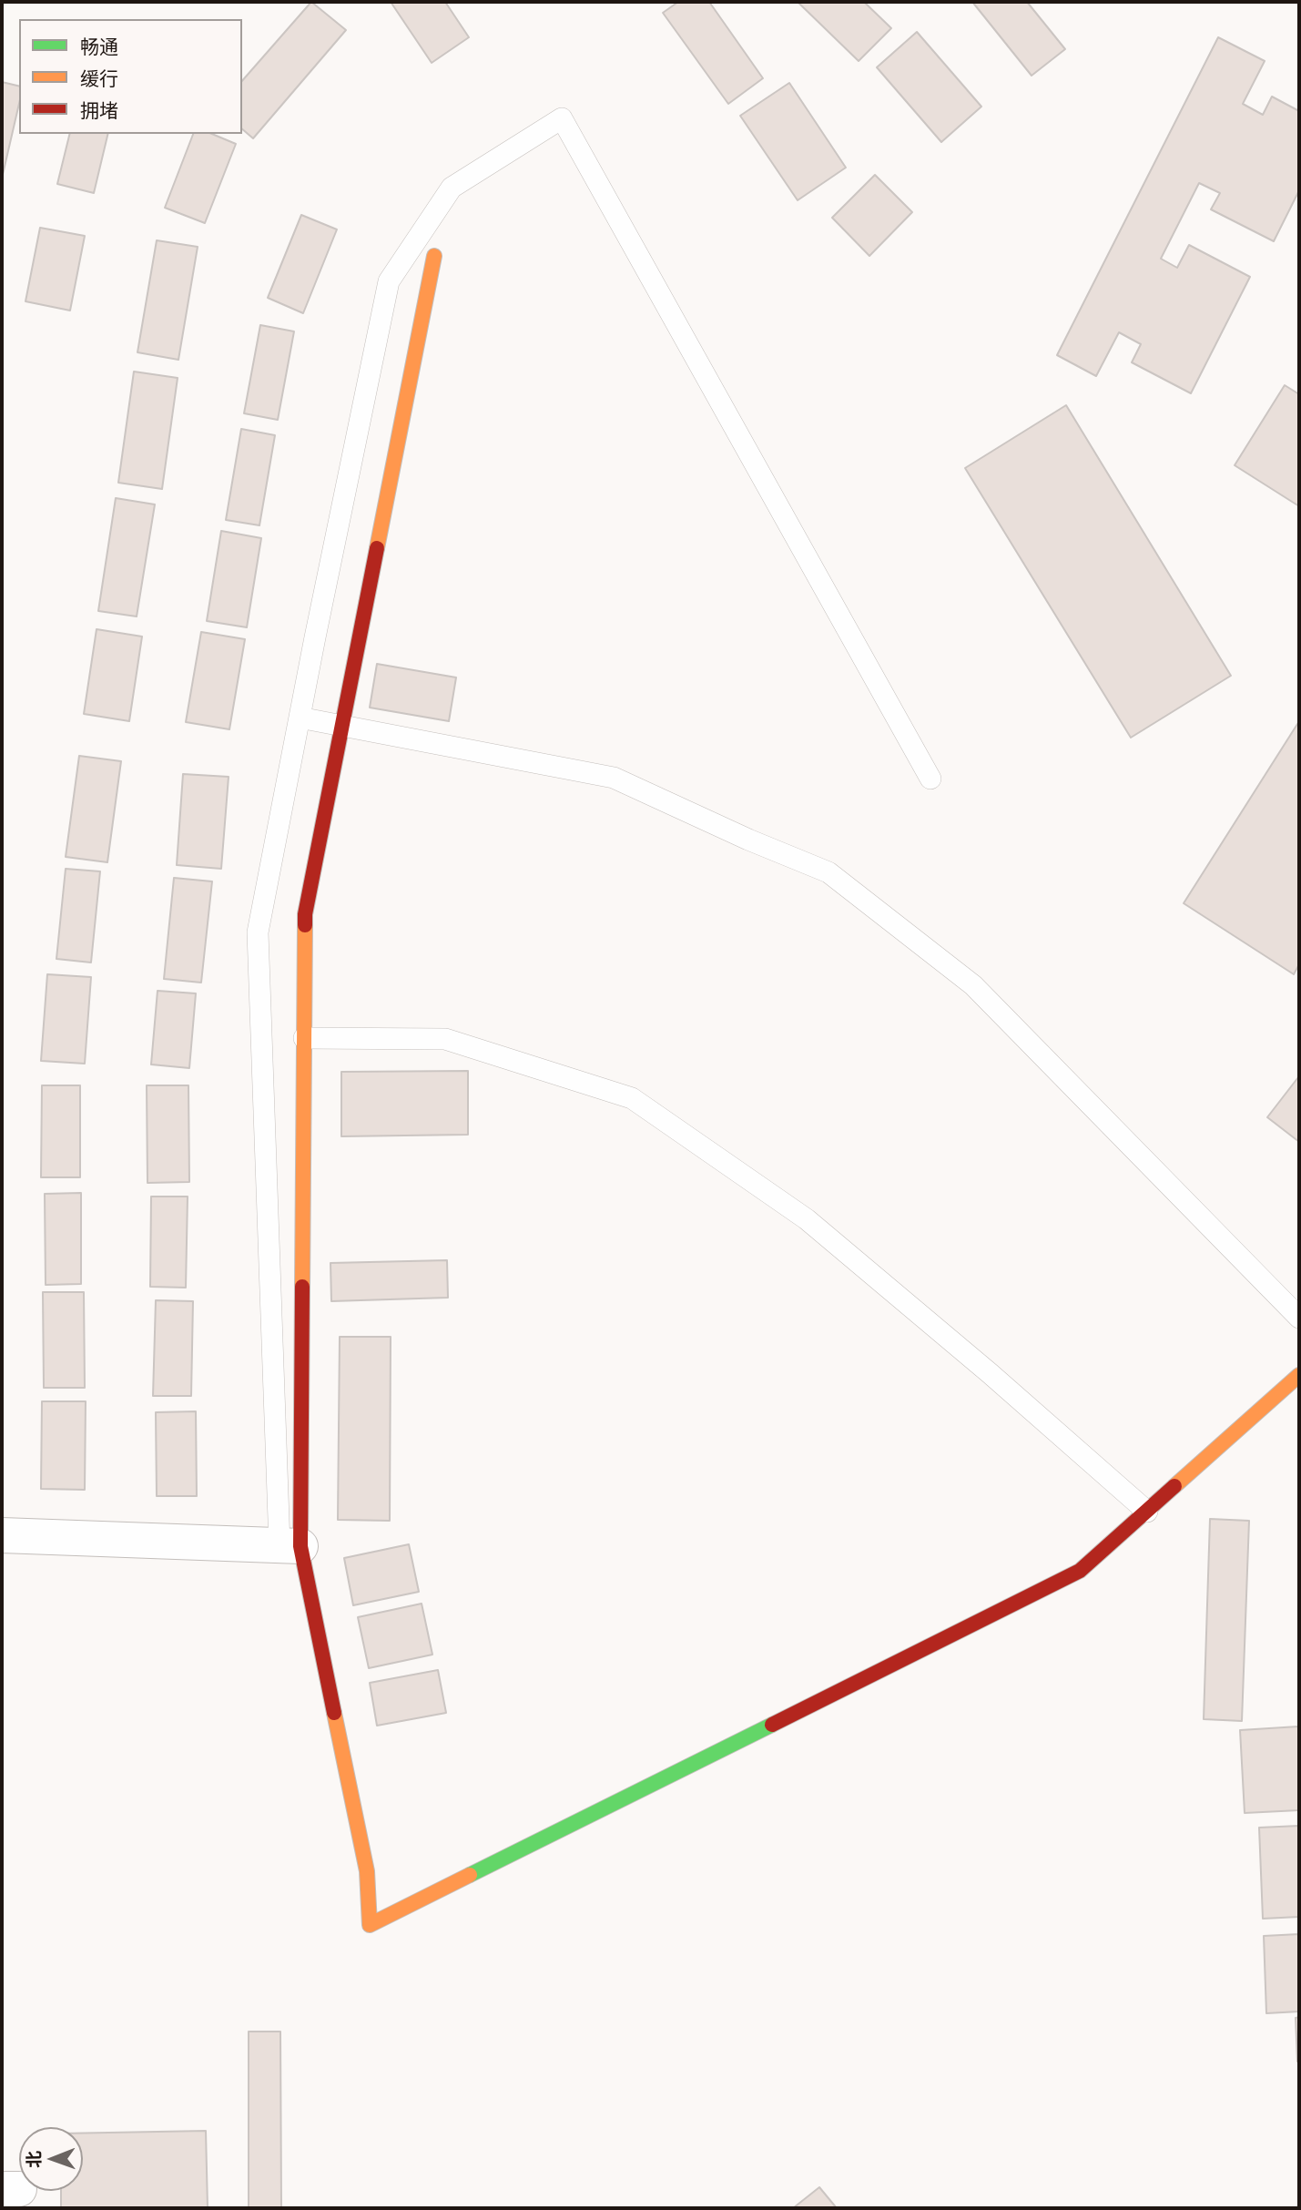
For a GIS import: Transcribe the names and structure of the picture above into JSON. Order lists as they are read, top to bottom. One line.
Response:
{"legend":["畅通","缓行","拥堵"],"north":"left"}
